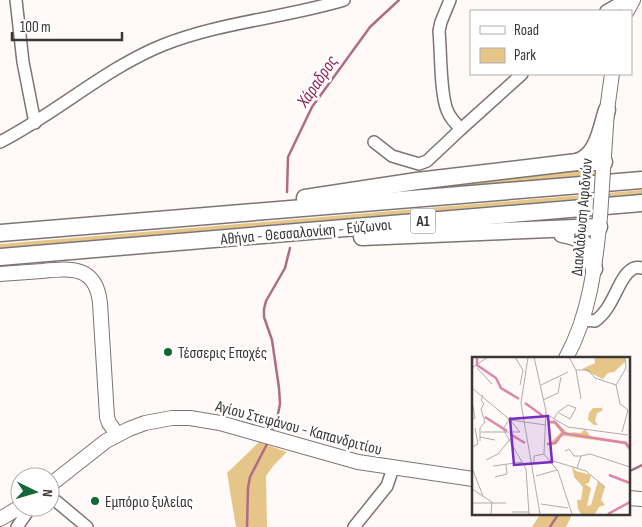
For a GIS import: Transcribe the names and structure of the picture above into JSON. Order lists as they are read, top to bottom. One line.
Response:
{"streets":{"highway":["Α1","Αθήνα - Θεσσαλονίκη - Εύζωνοι"],"main road":["Διακλάδωση Αφιδνών","Αγίου Στεφάνου - Καπανδριτίου"]},"water":["Χάραδρος"],"places":["Τέσσερις Εποχές","Εμπόριο ξυλείας"],"legend":["Road","Park"],"scale_bar":"100 m","north":"right"}
